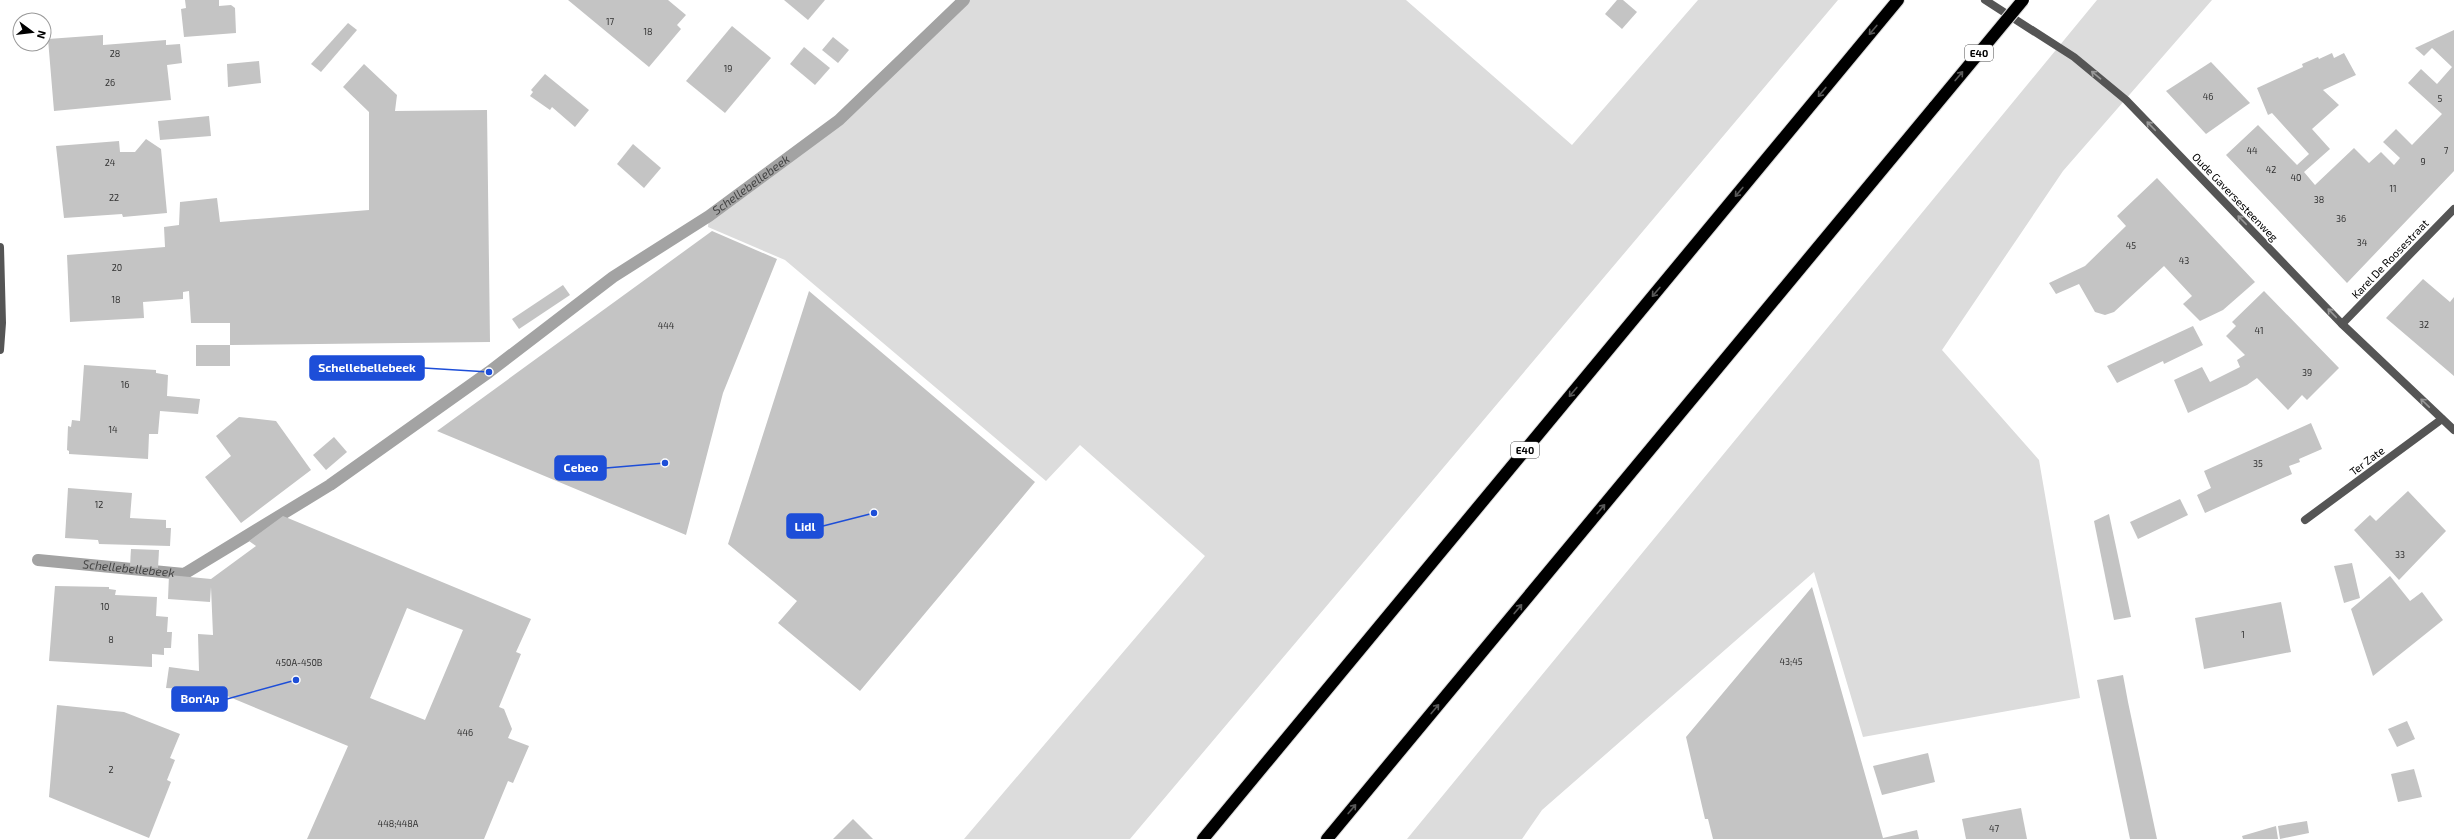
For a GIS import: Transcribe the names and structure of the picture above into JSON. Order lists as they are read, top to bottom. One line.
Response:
{"streets":{"highway":["E40"],"street":["Oude Gaversesteenweg","Karel De Roosestraat","Ter Zate"]},"crossings":[["Oude Gaversesteenweg","Karel De Roosestraat"],["Oude Gaversesteenweg","Ter Zate"]],"one_way":["Oude Gaversesteenweg"],"water":["Schellebellebeek"],"places":["Schellebellebeek","Cebeo","Lidl","Bon'Ap"],"house_numbers":["17","18","28","19","26","46","5","44","7","9","24","42","40","11","22","38","36","34","45","43","20","18","32","444","41","39","16","14","35","12","33","10","1","8","43;45","450A-450B","446","2","448;448A","47"],"north":"right"}
